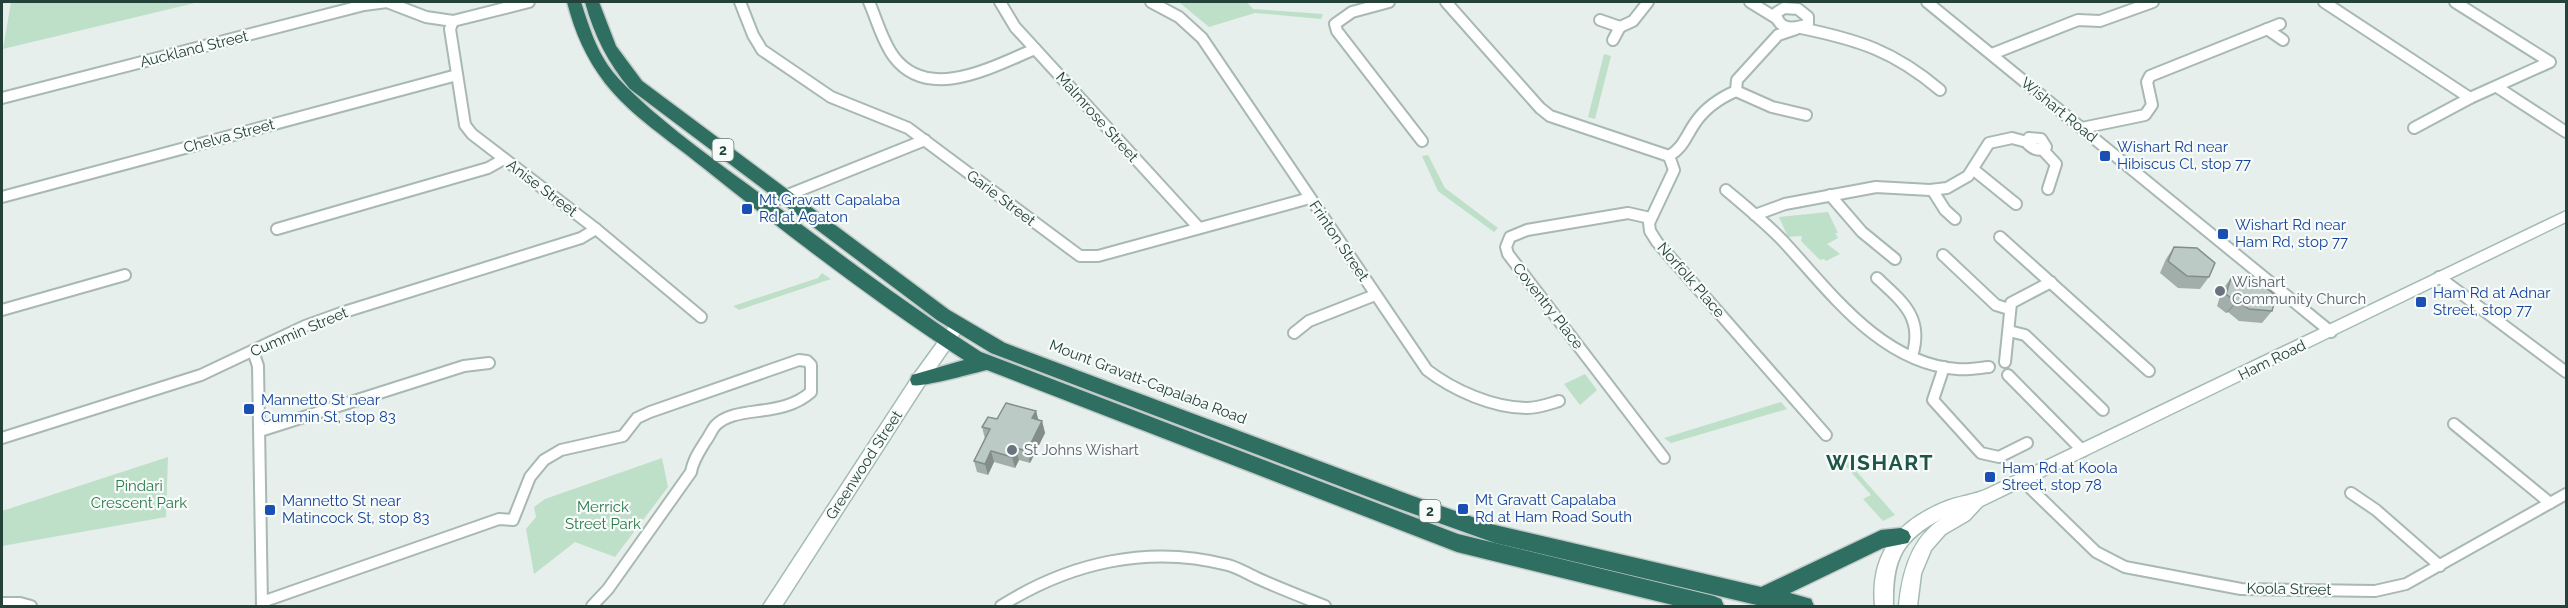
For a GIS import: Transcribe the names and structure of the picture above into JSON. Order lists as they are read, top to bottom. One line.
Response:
{"streets":{"highway":["2","Mount Gravatt-Capalaba Road"],"street":["Auckland Street","Wishart Road","Malmrose Street","Chelva Street","Anise Street","Garie Street","Frinton Street","Norfolk Place","Coventry Place","Cummin Street","Ham Road","Greenwood Street","Koola Street"]},"crossings":[["Auckland Street","Anise Street"],["Wishart Road","Ham Road"],["Malmrose Street","Garie Street"],["Chelva Street","Anise Street"],["Anise Street","Cummin Street"],["Garie Street","Frinton Street"],["Norfolk Place","Coventry Place"],["Ham Road","Koola Street"],["Mount Gravatt-Capalaba Road","Greenwood Street"]],"districts":["WISHART"],"parks":["Pindari Crescent Park","Merrick Street Park"],"places":{"transit":["Wishart Rd near Hibiscus Cl, stop 77","Mt Gravatt Capalaba Rd at Agaton","Wishart Rd near Ham Rd, stop 77","Ham Rd at Adnar Street, stop 77","Mannetto St near Cummin St, stop 83","Ham Rd at Koola Street, stop 78","Mt Gravatt Capalaba Rd at Ham Road South","Mannetto St near Matincock St, stop 83"],"other":["Wishart Community Church","St Johns Wishart"]}}
